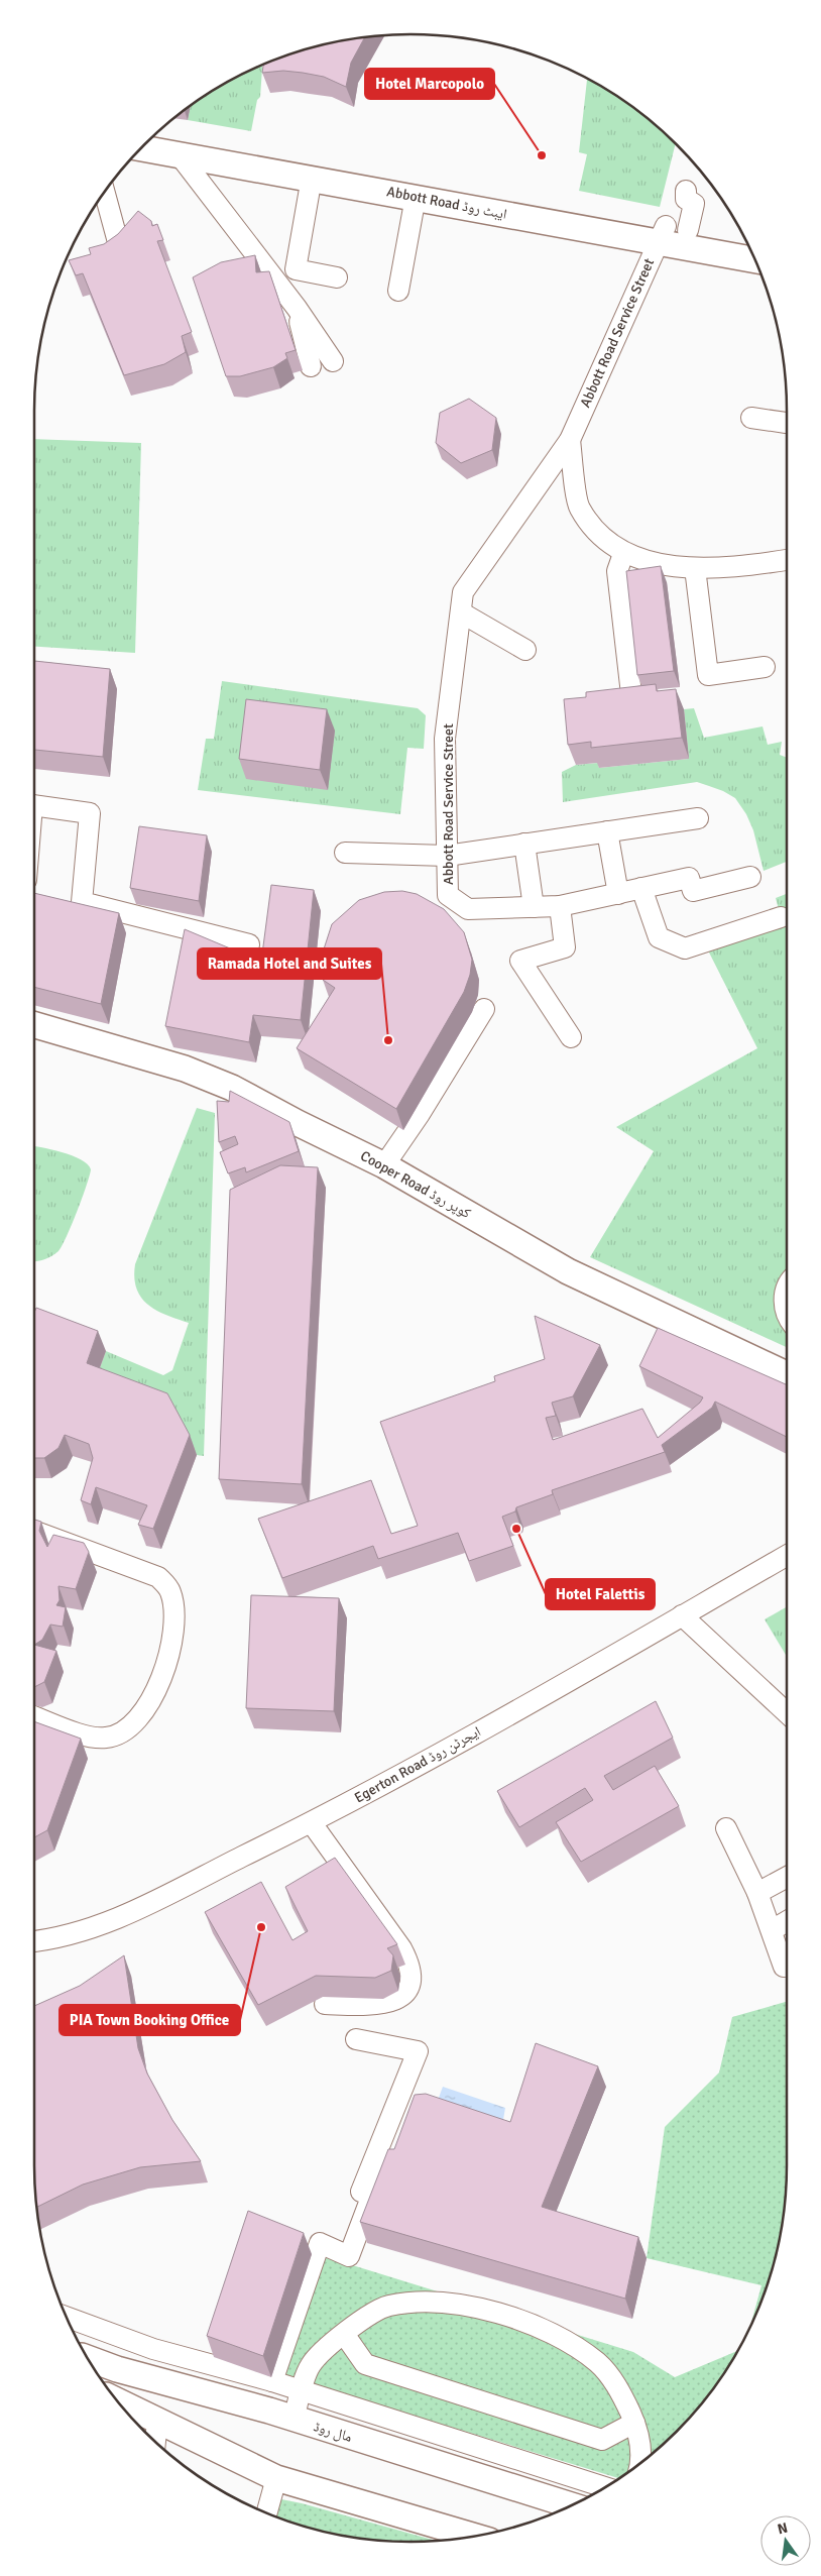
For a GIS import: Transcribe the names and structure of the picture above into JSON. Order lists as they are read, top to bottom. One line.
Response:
{"streets":{"main road":["Abbott Road ایبٹ روڈ","Cooper Road کوپر روڈ","مال روڈ"],"street":["Abbott Road Service Street","Egerton Road ایجرٹن روڈ"]},"crossings":[["Abbott Road ایبٹ روڈ","Abbott Road Service Street"]],"places":["Hotel Marcopolo","Ramada Hotel and Suites","Hotel Falettis","PIA Town Booking Office"],"north":"top"}
